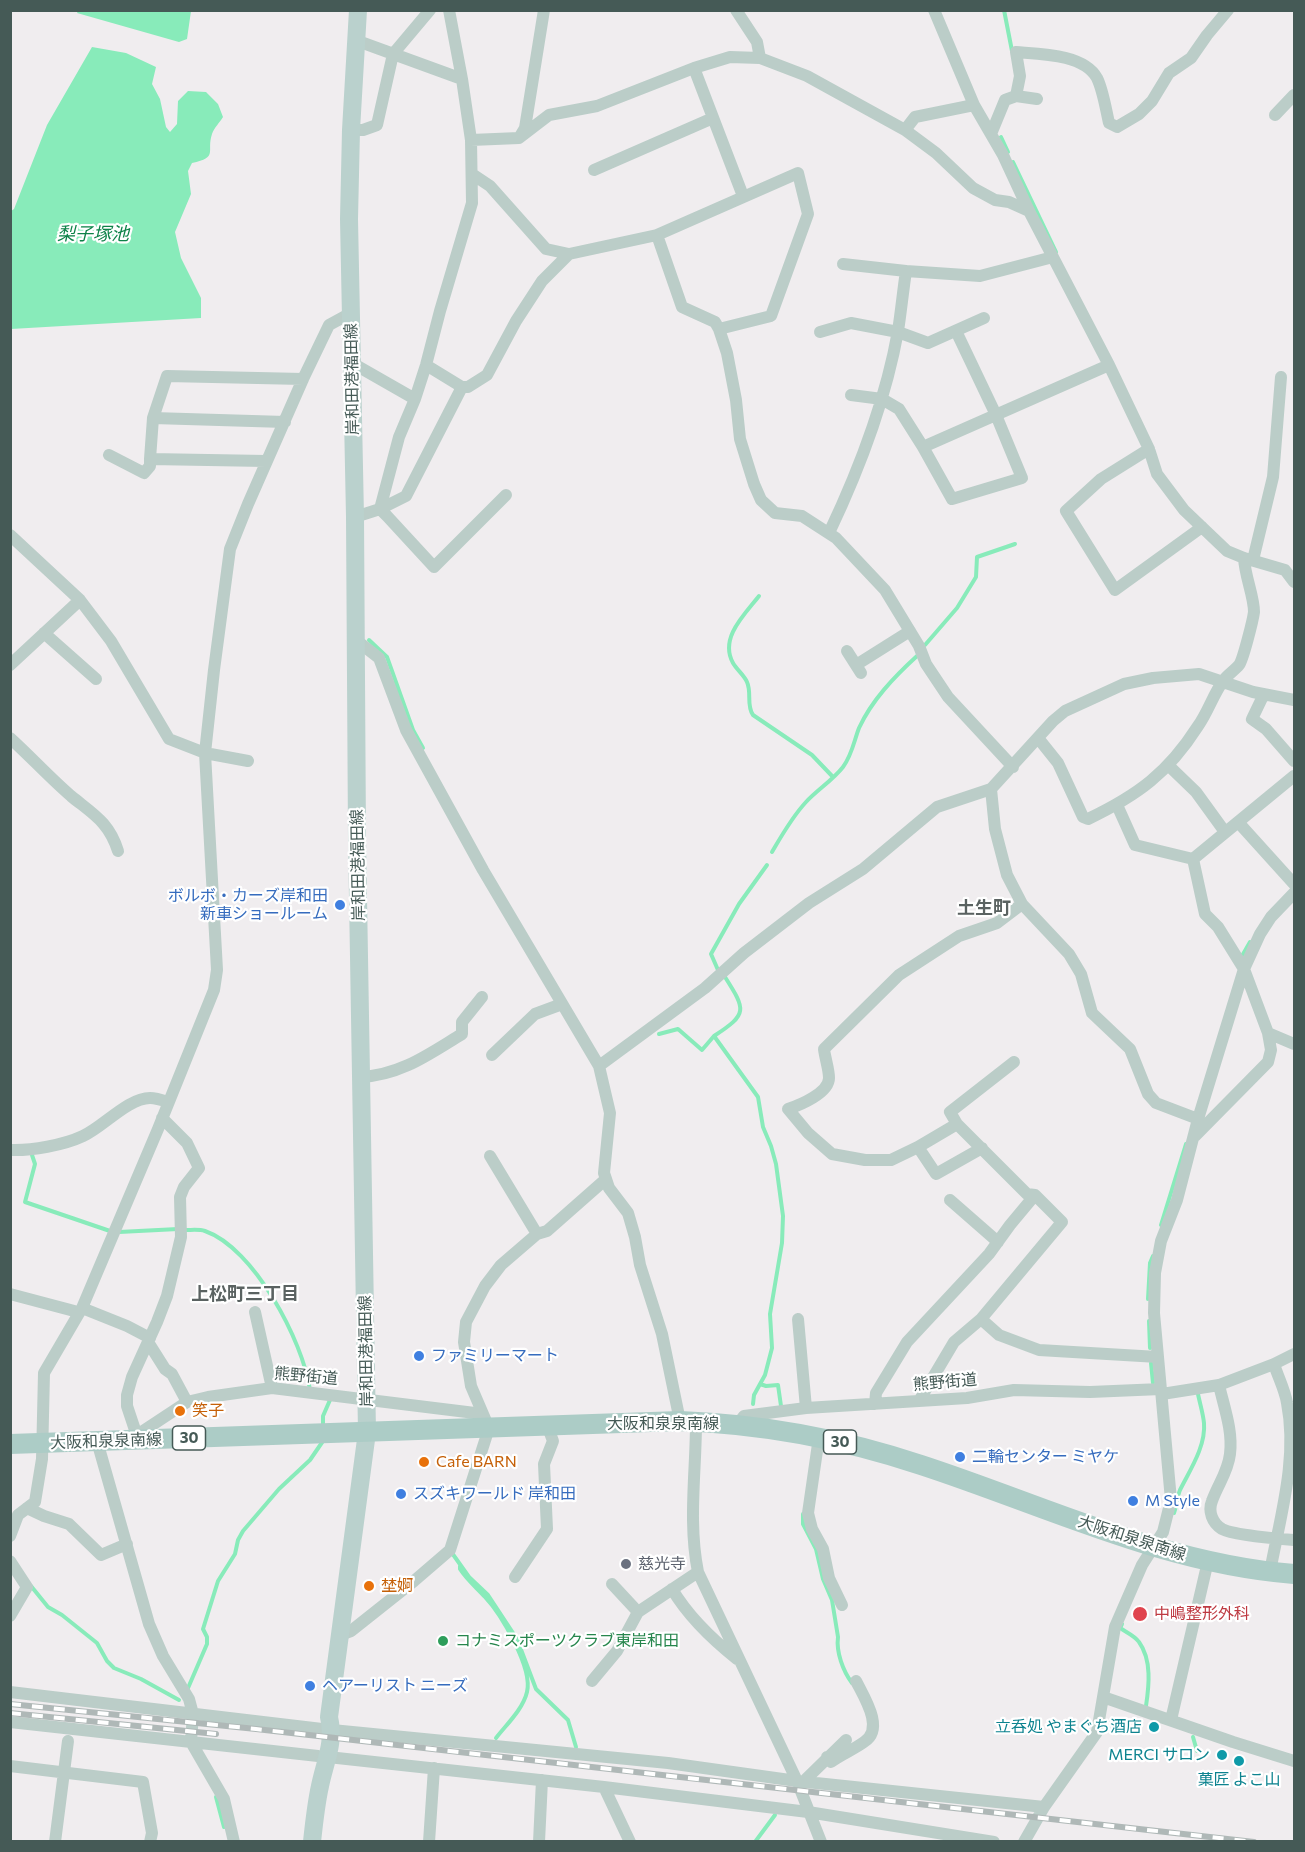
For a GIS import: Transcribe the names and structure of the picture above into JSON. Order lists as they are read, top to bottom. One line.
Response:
{"streets":{"main road":["大阪和泉泉南線","30"],"street":["岸和田港福田線","熊野街道"]},"crossings":[["岸和田港福田線","熊野街道"],["岸和田港福田線","大阪和泉泉南線"],["熊野街道","大阪和泉泉南線"]],"districts":["土生町","上松町三丁目"],"water":["梨子塚池"],"places":["ボルボ・カーズ岸和田 新車ショールーム","ファミリーマート","笑子","二輪センター ミヤケ","Cafe BARN","スズキワールド 岸和田","M Style","慈光寺","埜婀","中嶋整形外科","コナミスポーツクラブ東岸和田","ヘアーリスト ニーズ","立呑処 やまぐち酒店","MERCI サロン","菓匠 よこ山"]}
